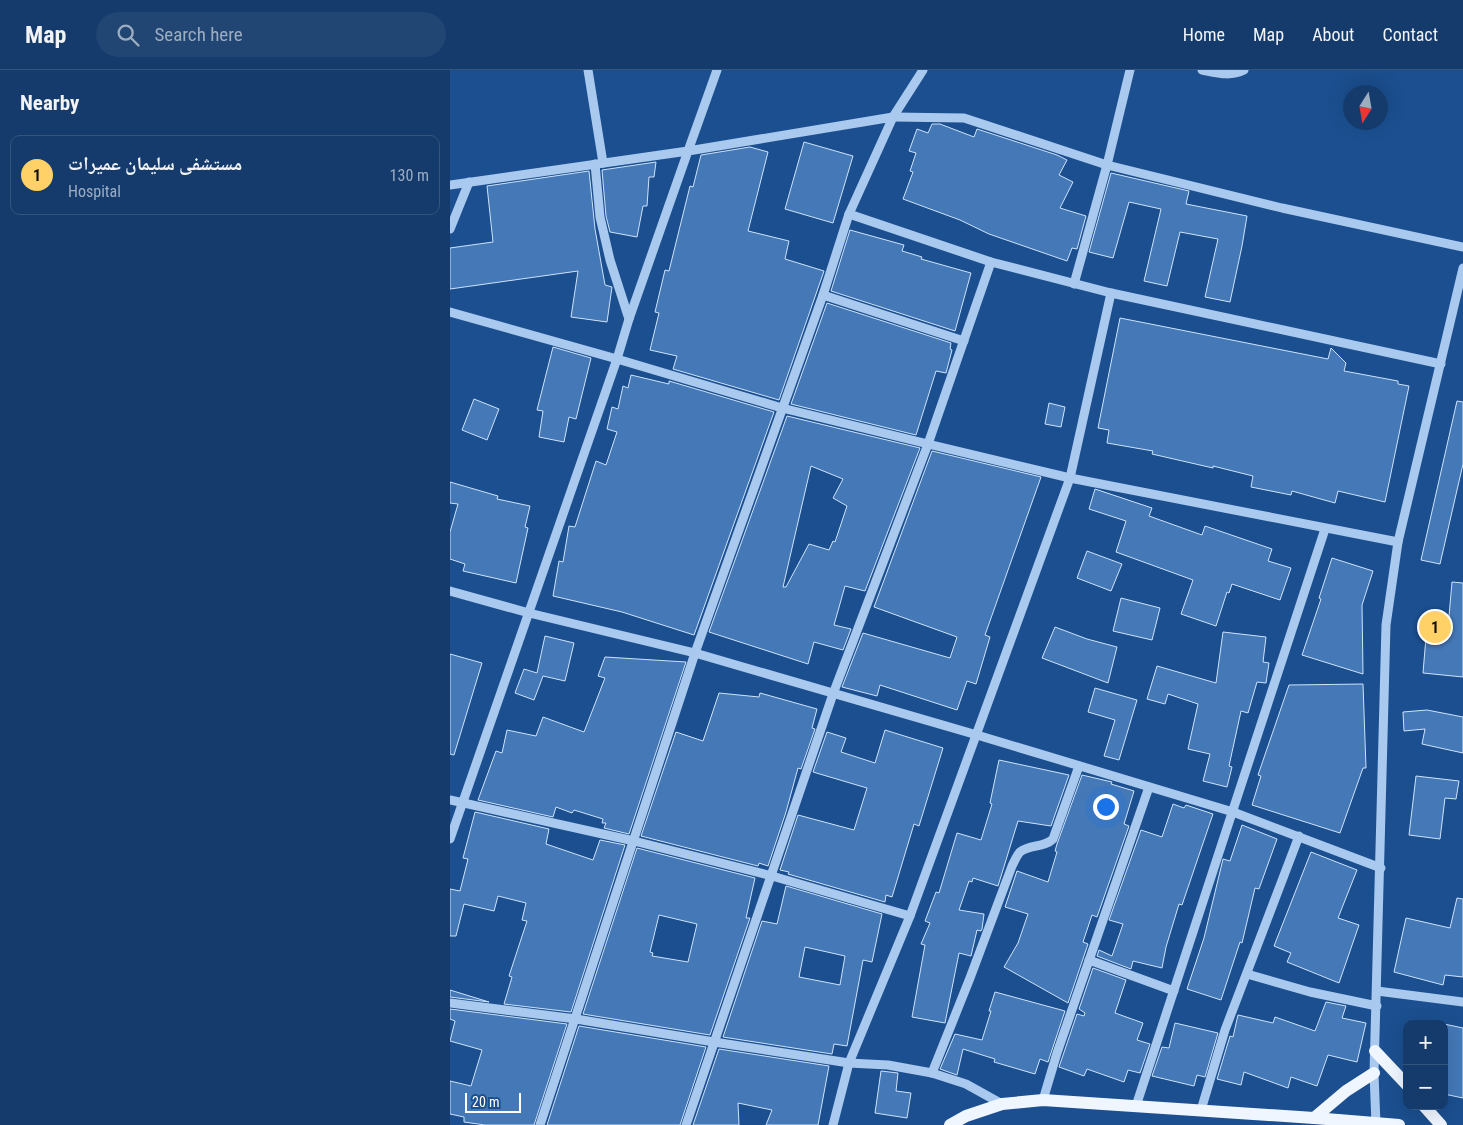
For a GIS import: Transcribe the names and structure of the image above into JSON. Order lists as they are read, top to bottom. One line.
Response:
{"scale_bar":"20 m","north":"bottom","page":{"header":"Map","search":"Search here","nav":["Home","Map","About","Contact"],"heading":"Nearby","list":[{"mark":"1","name":"مستشفى سليمان عميرات","note":"Hospital","value":"130 m"}],"pins":"1","map_buttons":["+","−"],"scale":"20 m"}}
